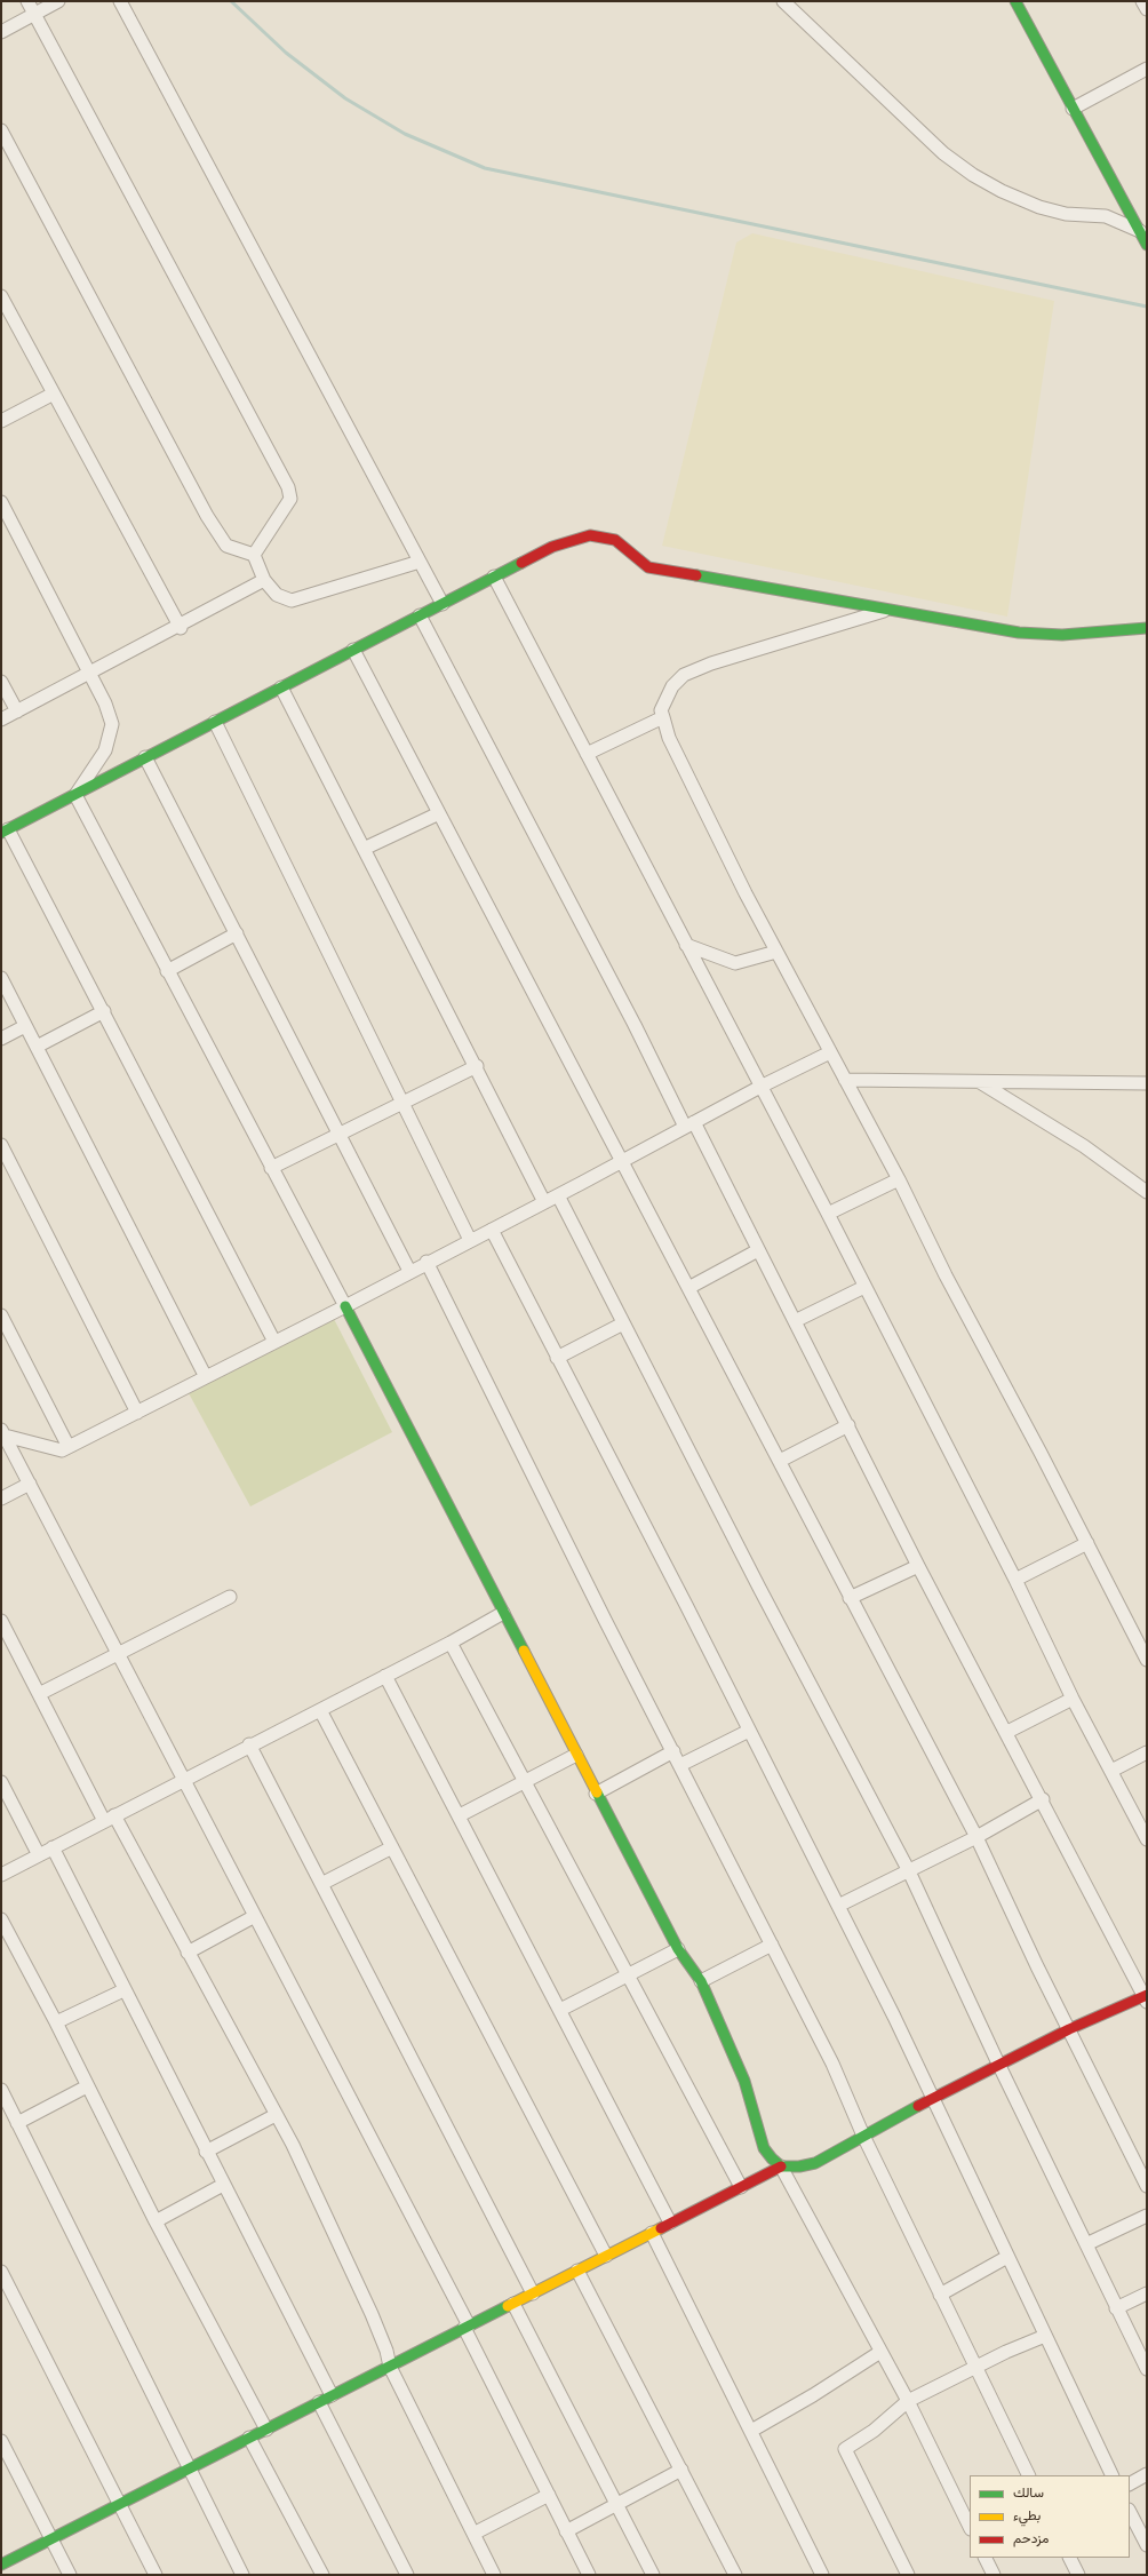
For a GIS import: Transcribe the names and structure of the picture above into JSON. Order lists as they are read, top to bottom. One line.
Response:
{"legend":["سالك","بطيء","مزدحم"]}
